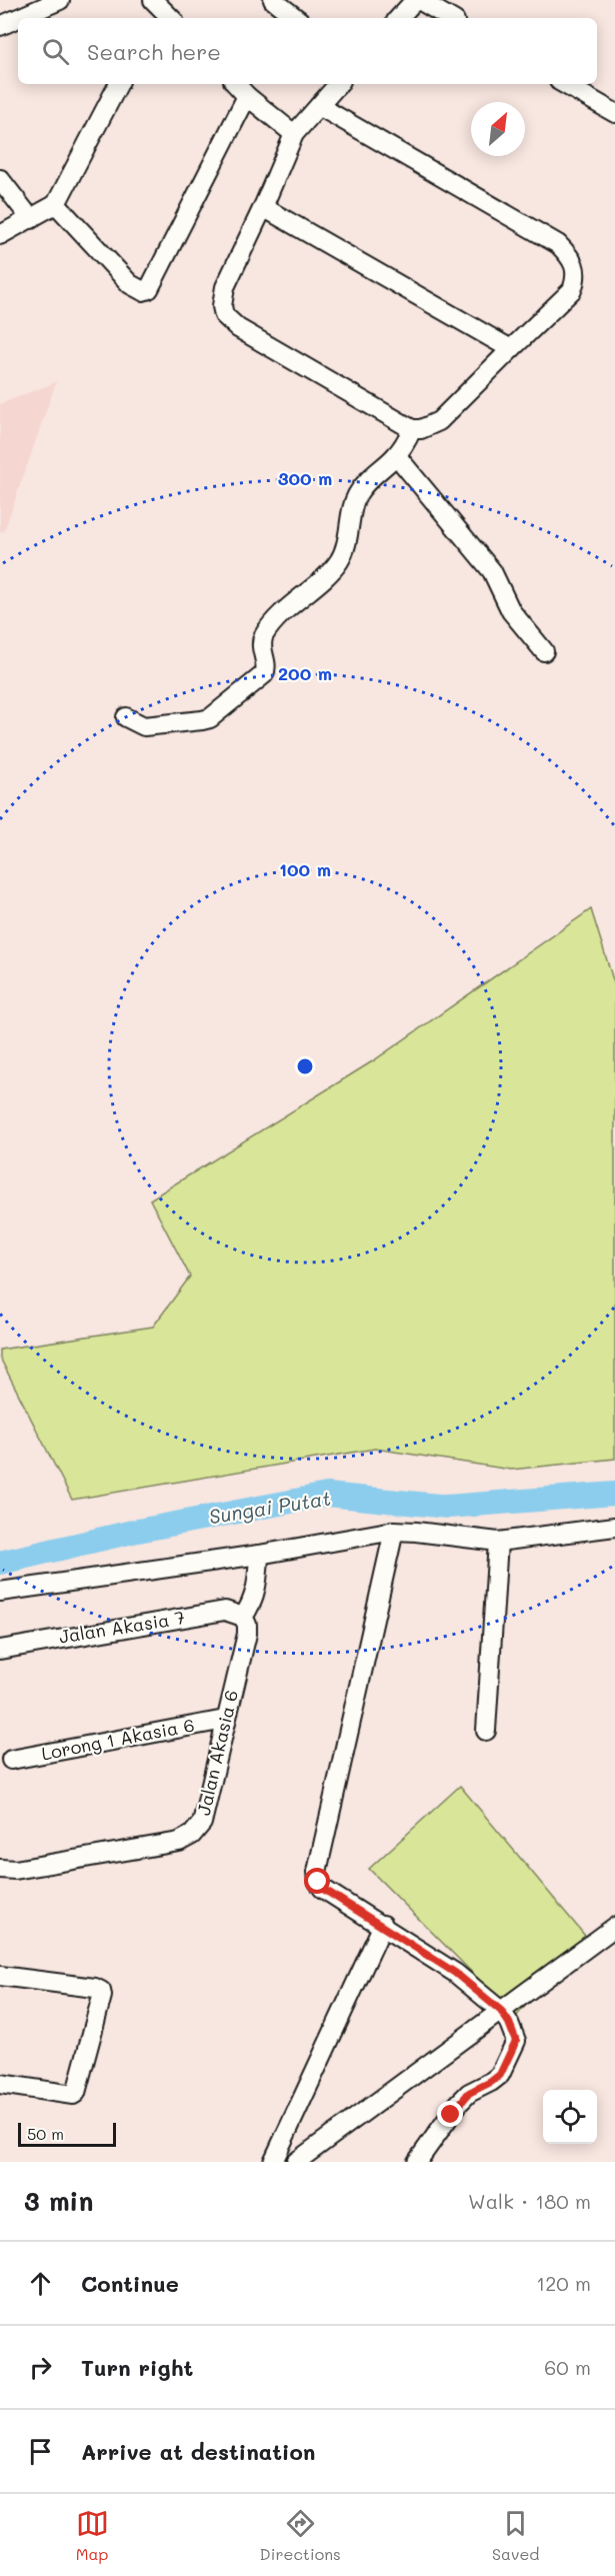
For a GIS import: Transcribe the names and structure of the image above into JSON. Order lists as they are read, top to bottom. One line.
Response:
{"streets":{"street":["Jalan Akasia 7","Lorong 1 Akasia 6","Jalan Akasia 6"]},"crossings":[["Jalan Akasia 7","Jalan Akasia 6"],["Lorong 1 Akasia 6","Jalan Akasia 6"]],"water":["Sungai Putat"],"scale_bar":"50 m","north":"top right","page":{"search":"Search here","scale":"50 m","heading":["3 min","Walk · 180 m"],"list":[["Continue","120 m"],["Turn right","60 m"],"Arrive at destination"],"nav":["Map","Directions","Saved"]},"rings":["300 m","200 m","100 m"]}
